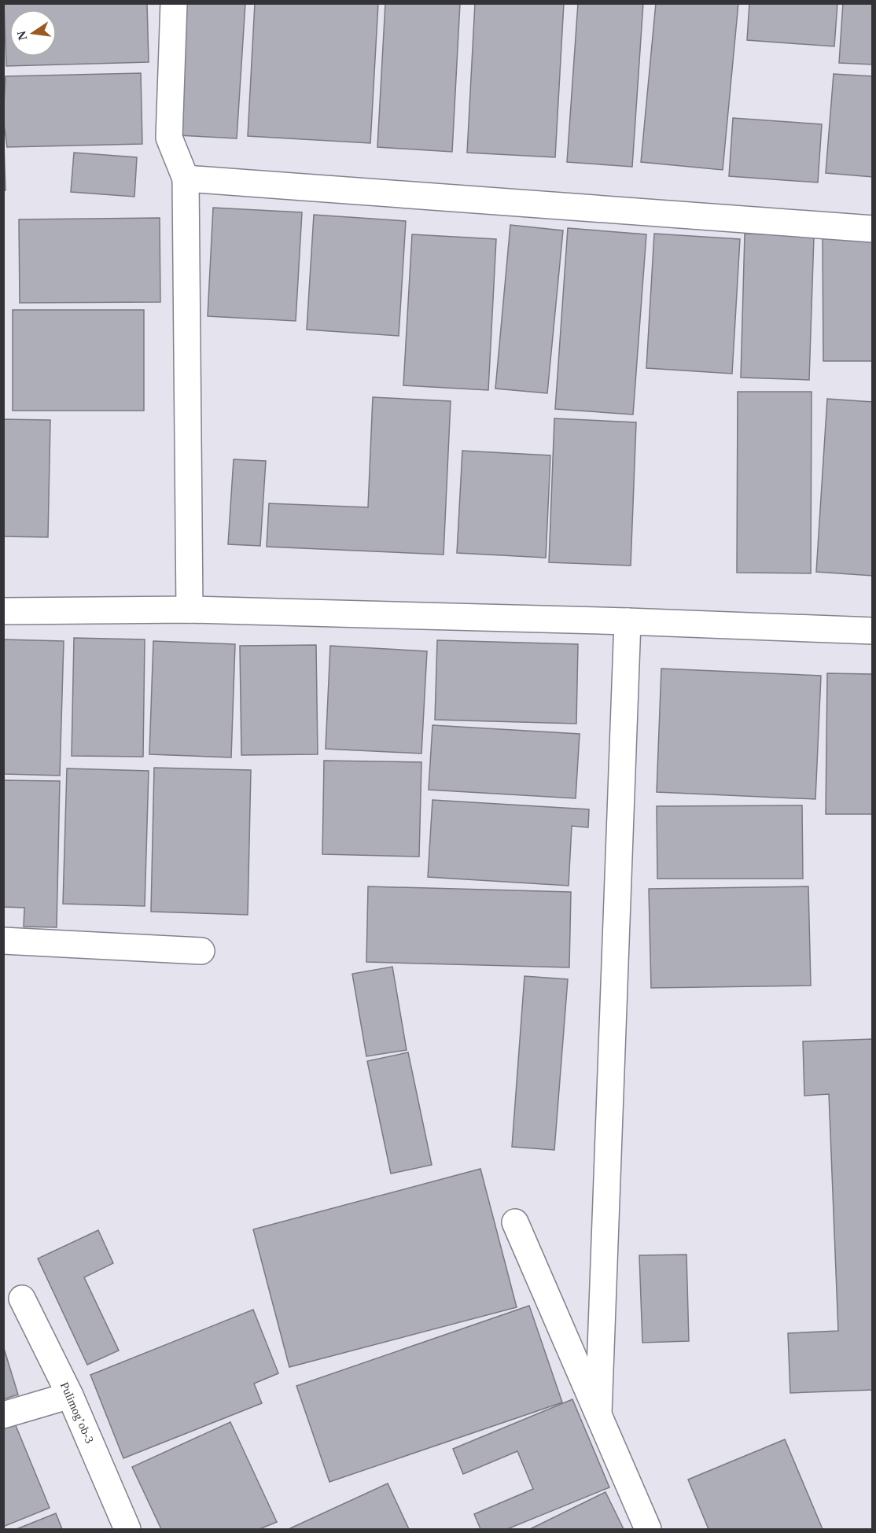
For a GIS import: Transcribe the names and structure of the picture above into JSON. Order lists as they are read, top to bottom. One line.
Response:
{"streets":{"street":["Pulimog’ob-3"]},"north":"left"}
